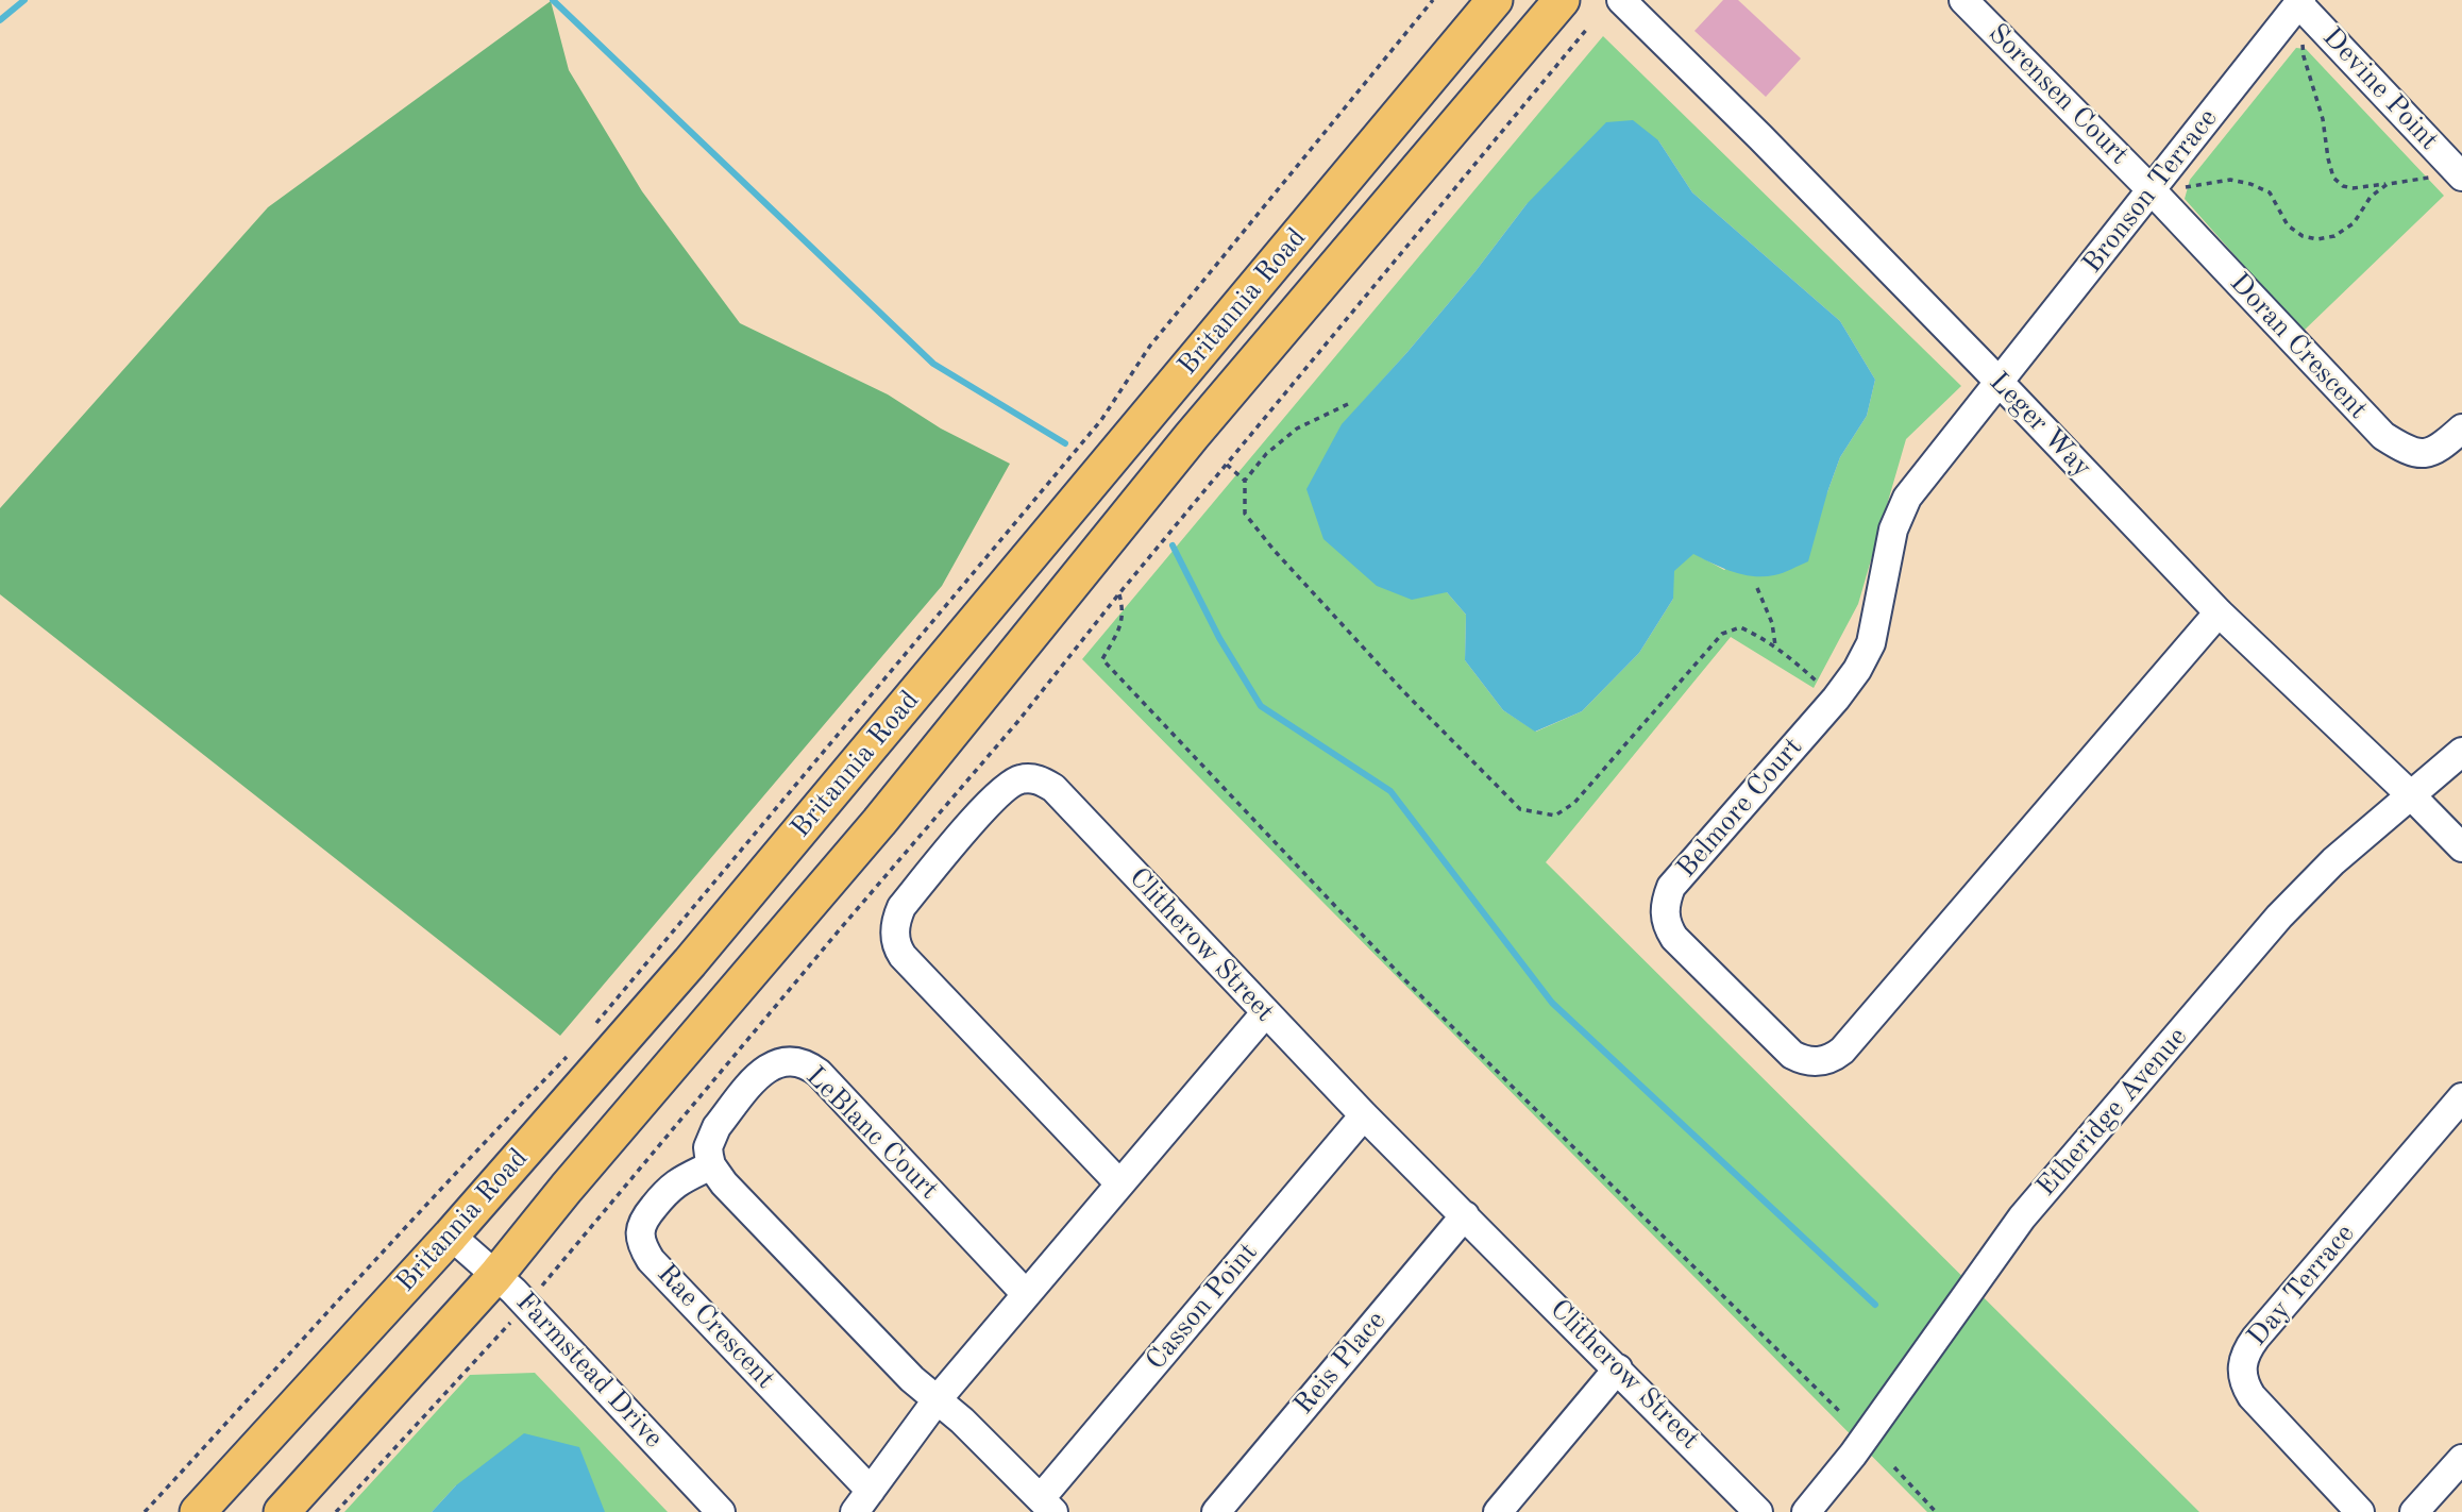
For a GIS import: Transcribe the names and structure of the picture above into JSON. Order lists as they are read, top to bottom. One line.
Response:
{"streets":{"main road":["Britannia Road"],"street":["Devine Point","Sorensen Court","Bronson Terrace","Doran Crescent","Leger Way","Belmore Court","Clitherow Street","Etheridge Avenue","LeBlanc Court","Day Terrace","Casson Point","Rae Crescent","Reis Place","Farmstead Drive"]},"crossings":[["Devine Point","Bronson Terrace"],["Sorensen Court","Bronson Terrace"],["Sorensen Court","Doran Crescent"],["Bronson Terrace","Doran Crescent"],["Bronson Terrace","Leger Way"],["Bronson Terrace","Belmore Court"],["Britannia Road","Farmstead Drive"],["Leger Way","Belmore Court"],["Leger Way","Etheridge Avenue"],["Clitherow Street","Casson Point"],["Clitherow Street","Reis Place"],["LeBlanc Court","Rae Crescent"]]}
